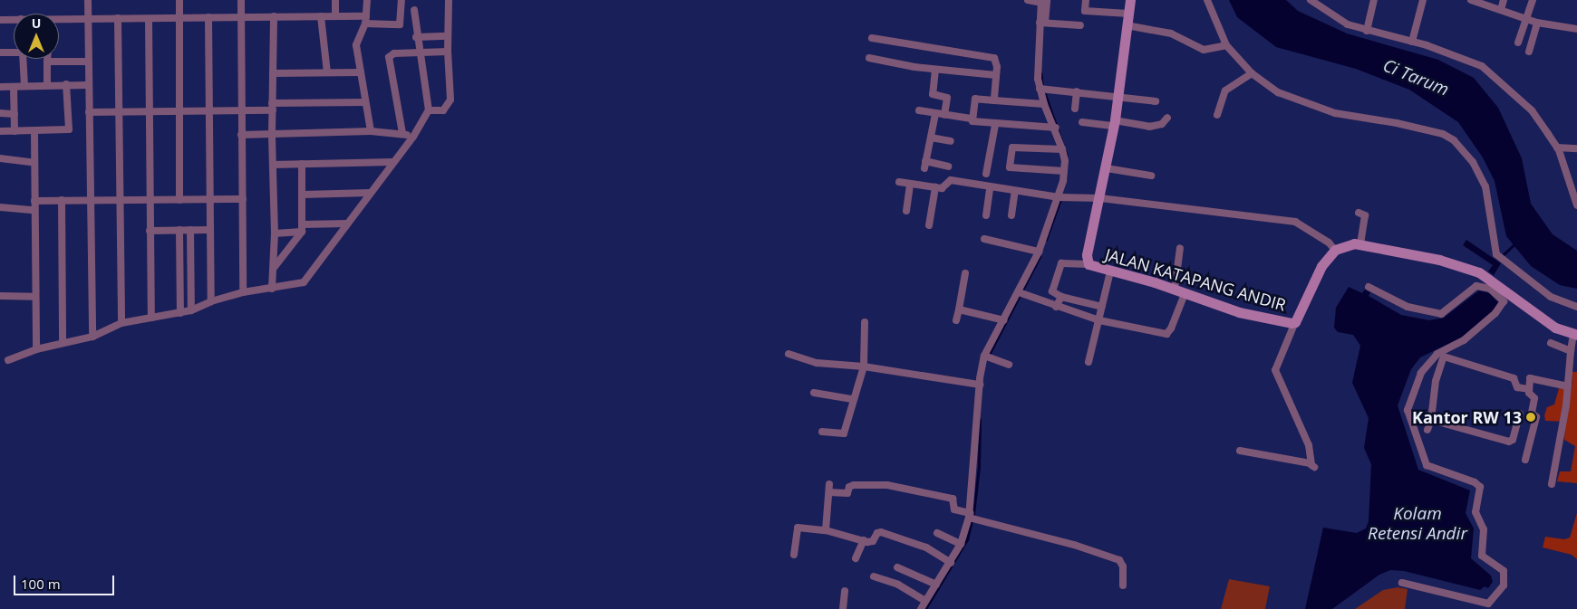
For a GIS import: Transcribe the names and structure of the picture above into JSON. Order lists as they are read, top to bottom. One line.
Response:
{"streets":{"street":["JALAN KATAPANG ANDIR"]},"water":["Ci Tarum","Kolam Retensi Andir"],"places":["Kantor RW 13"],"scale_bar":"100 m","north":"top"}
